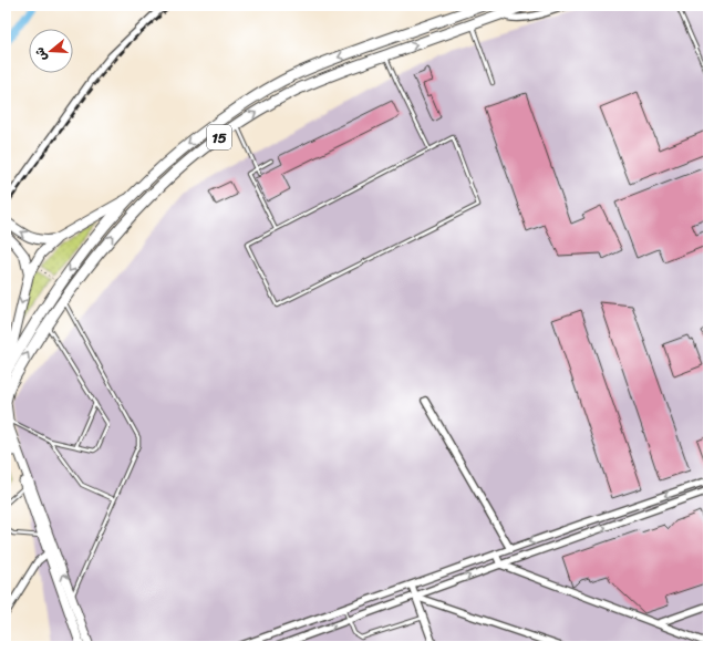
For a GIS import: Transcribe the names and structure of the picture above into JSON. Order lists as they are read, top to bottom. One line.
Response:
{"streets":{"highway":["15"]},"north":"left"}
